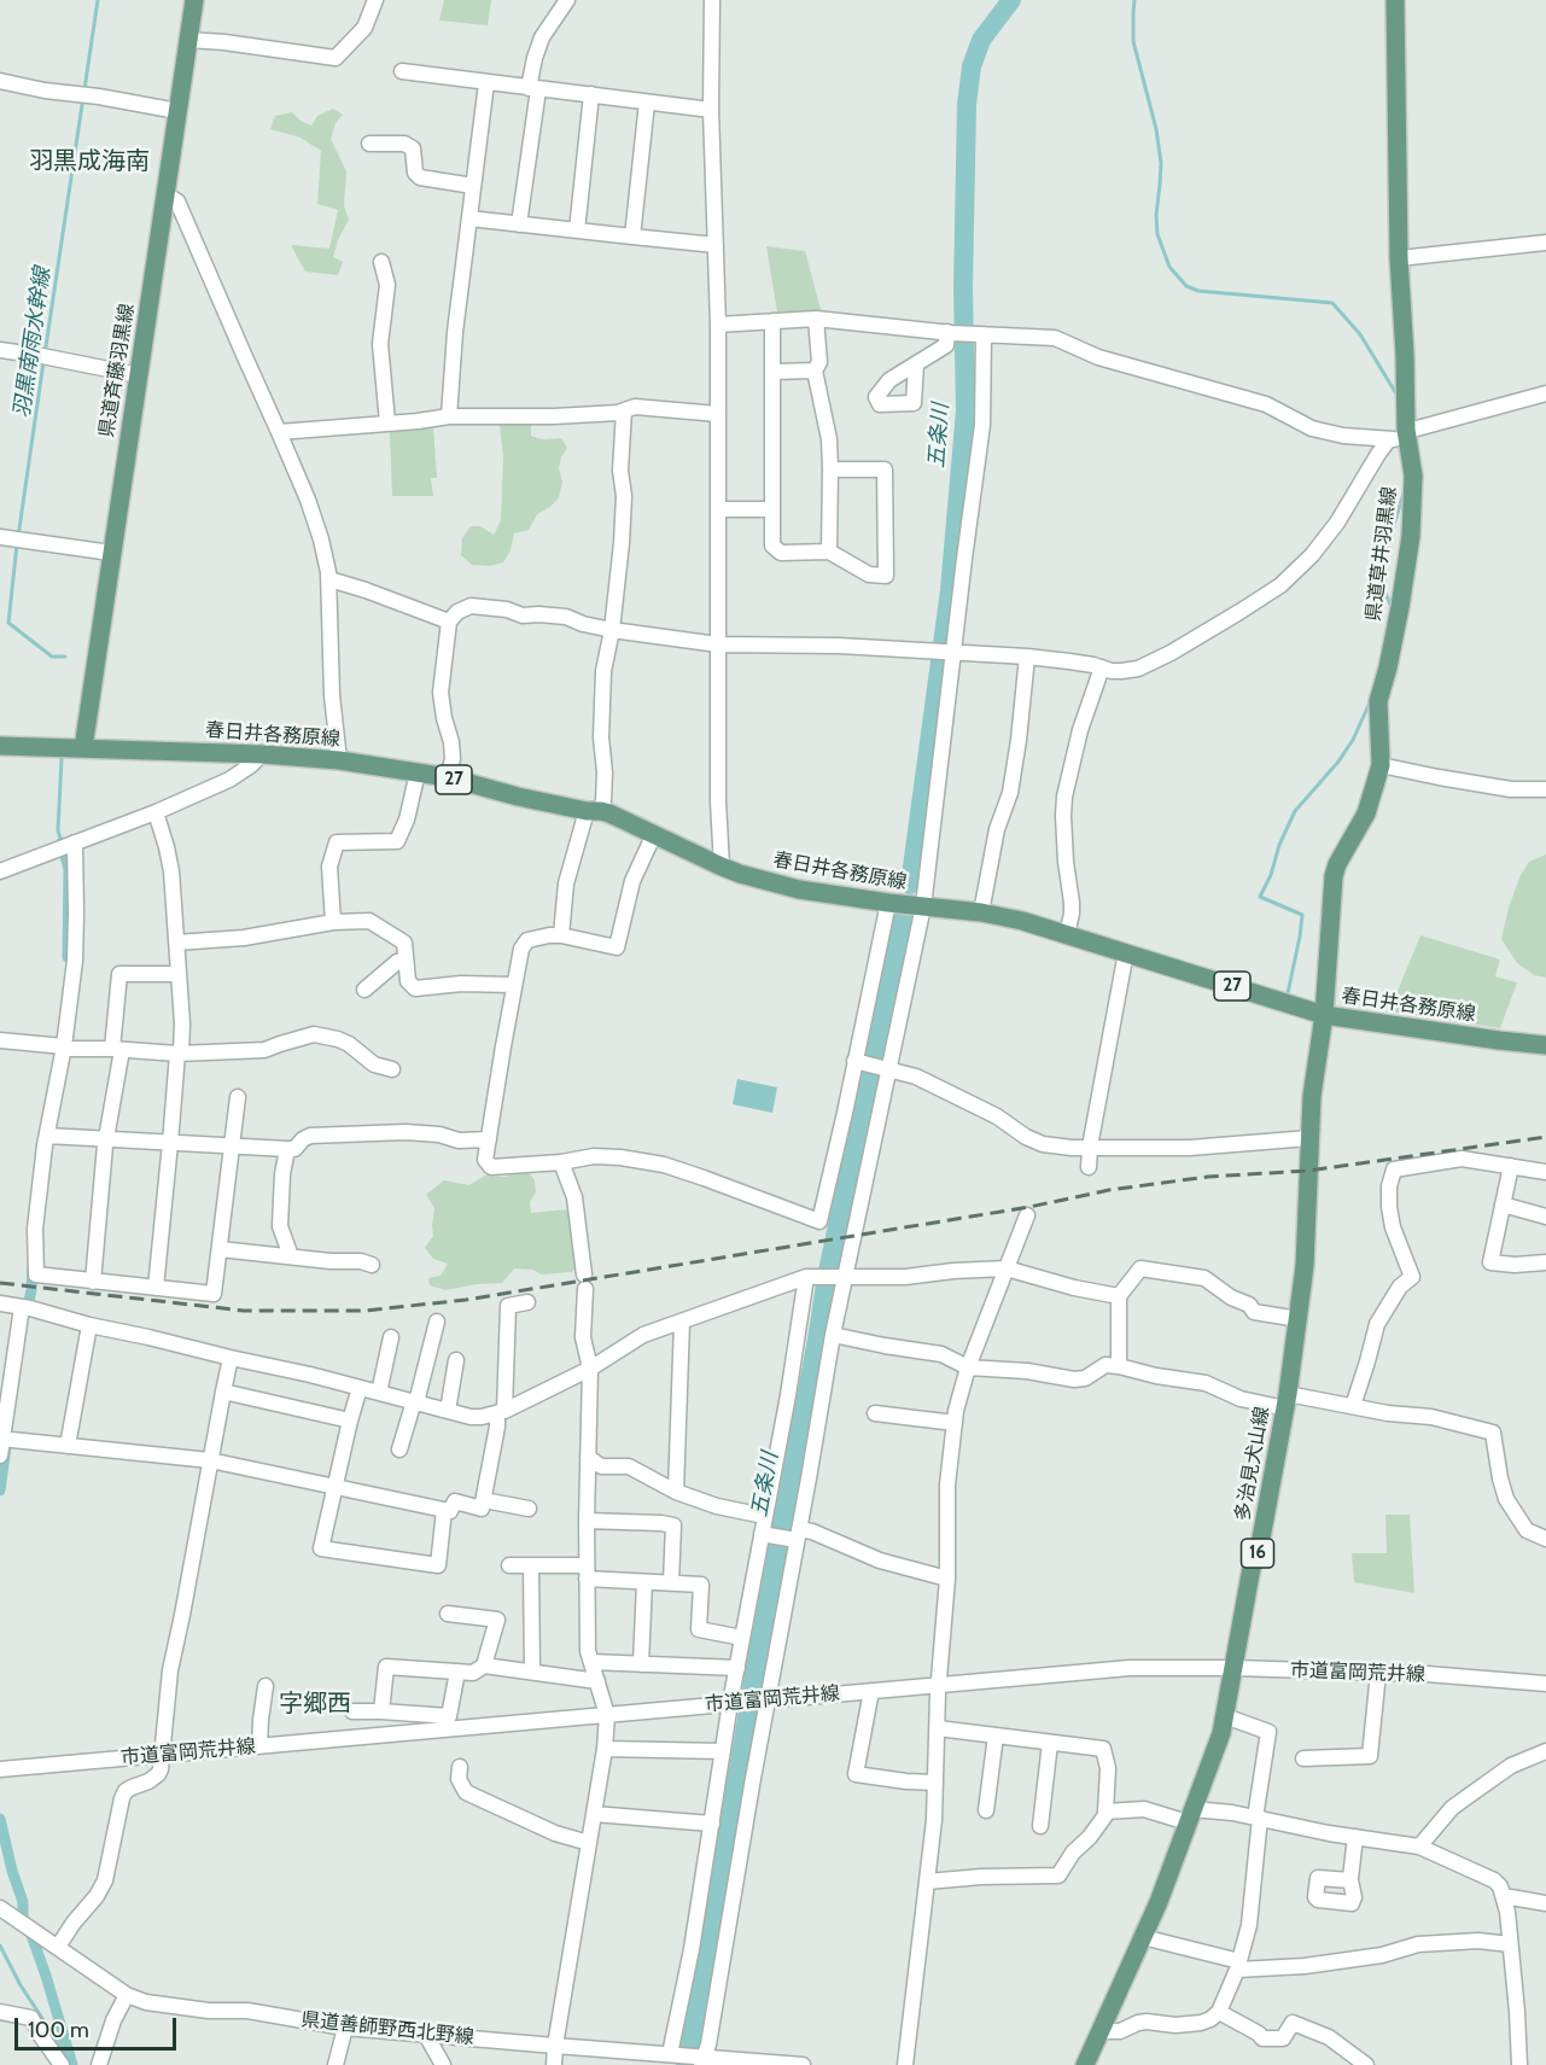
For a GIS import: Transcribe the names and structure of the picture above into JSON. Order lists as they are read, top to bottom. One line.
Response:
{"streets":{"main road":["県道斉藤羽黒線","県道草井羽黒線","春日井各務原線","27","多治見犬山線","16"],"street":["市道富岡荒井線","県道善師野西北野線"]},"crossings":[["県道斉藤羽黒線","春日井各務原線"],["県道草井羽黒線","春日井各務原線"],["県道草井羽黒線","多治見犬山線"],["春日井各務原線","多治見犬山線"],["多治見犬山線","市道富岡荒井線"]],"districts":["羽黒成海南","字郷西"],"water":["羽黒南雨水幹線","五条川"],"scale_bar":"100 m"}
